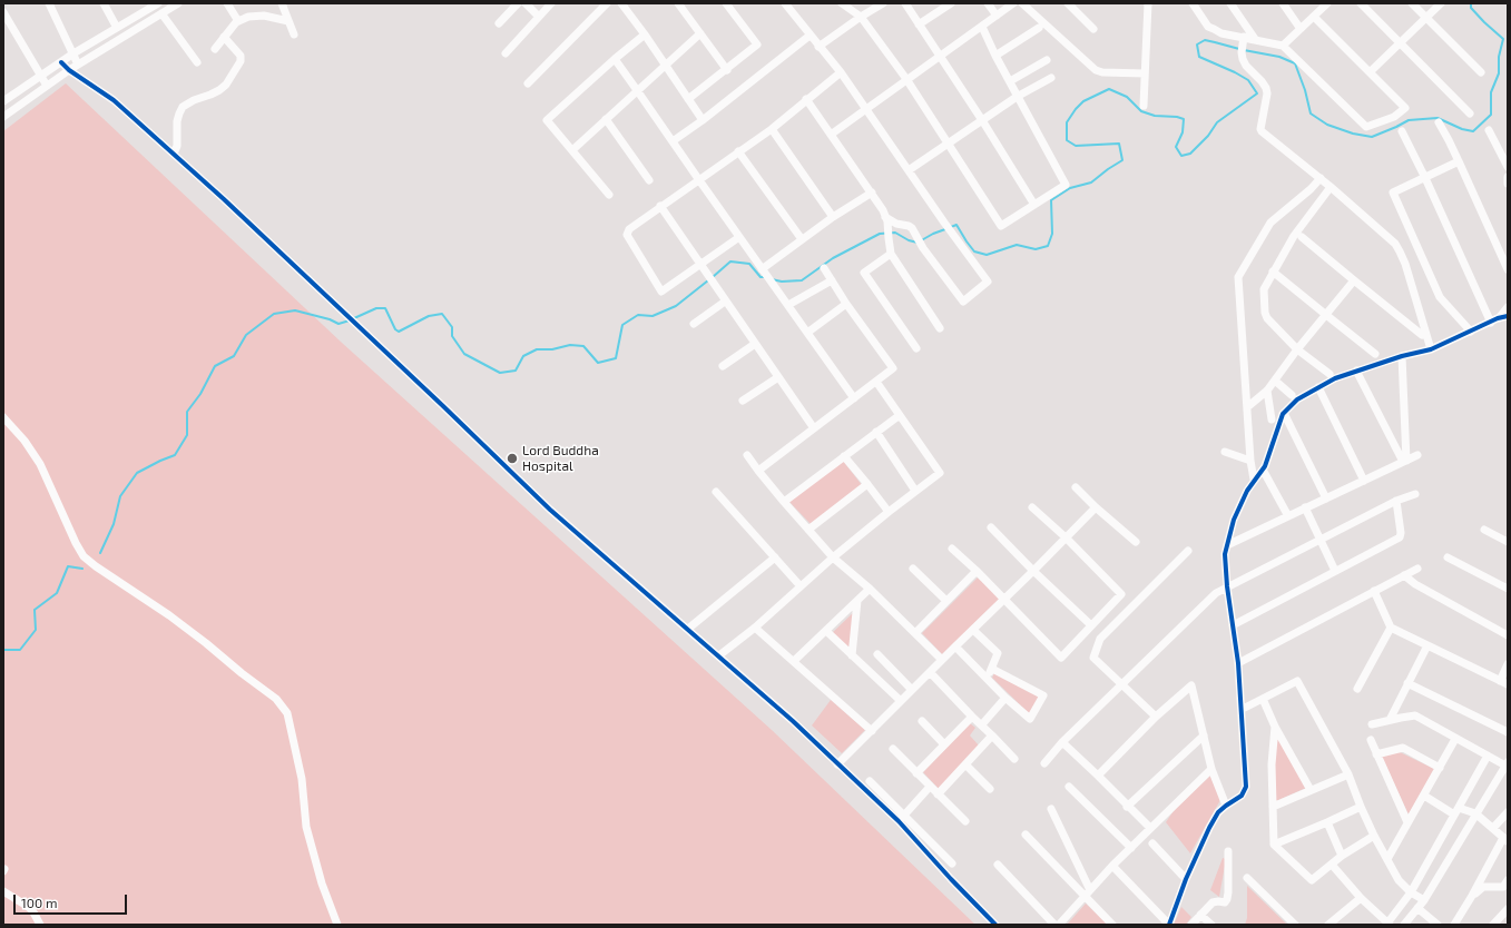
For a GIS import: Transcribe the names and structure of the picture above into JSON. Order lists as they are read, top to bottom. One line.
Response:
{"places":["Lord Buddha Hospital"],"scale_bar":"100 m"}
